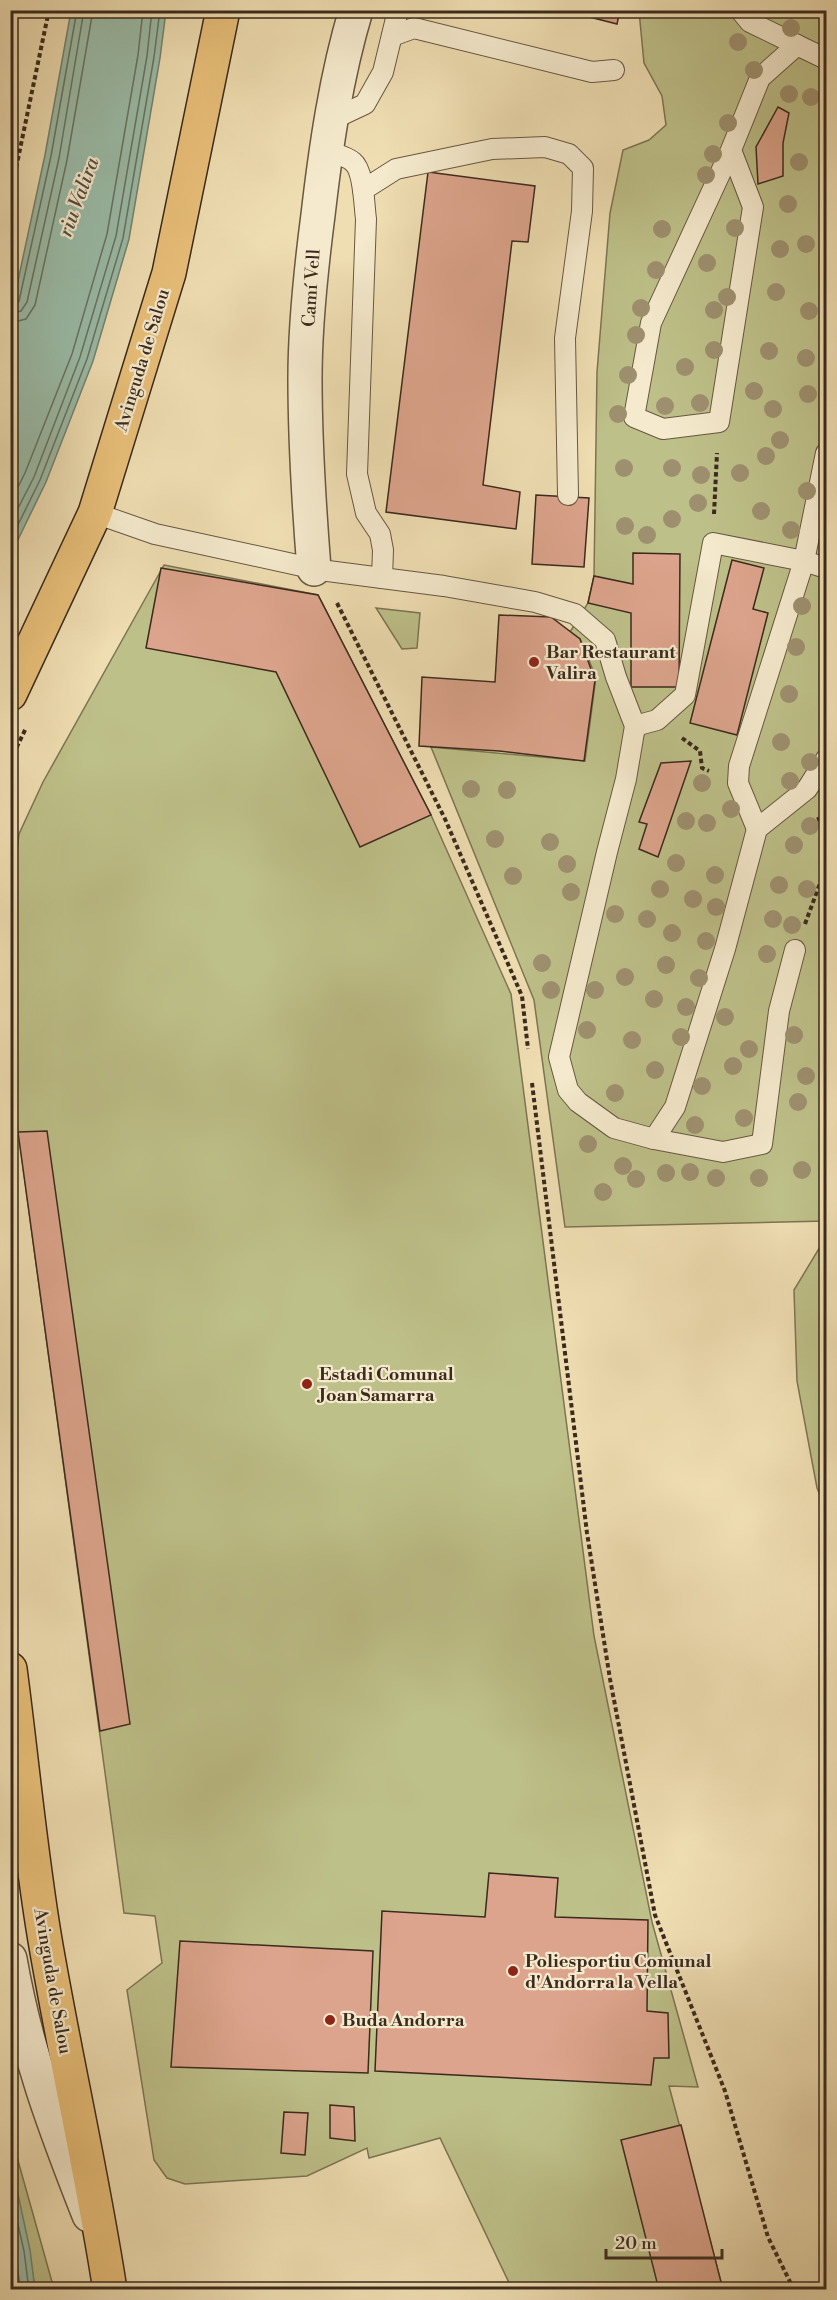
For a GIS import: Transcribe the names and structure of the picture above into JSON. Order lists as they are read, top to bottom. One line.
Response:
{"streets":{"highway":["Avinguda de Salou"],"street":["Camí Vell"]},"water":["riu Valira"],"places":["Bar Restaurant Valira","Estadi Comunal Joan Samarra","Poliesportiu Comunal d'Andorra la Vella","Buda Andorra"],"scale_bar":"20 m"}
